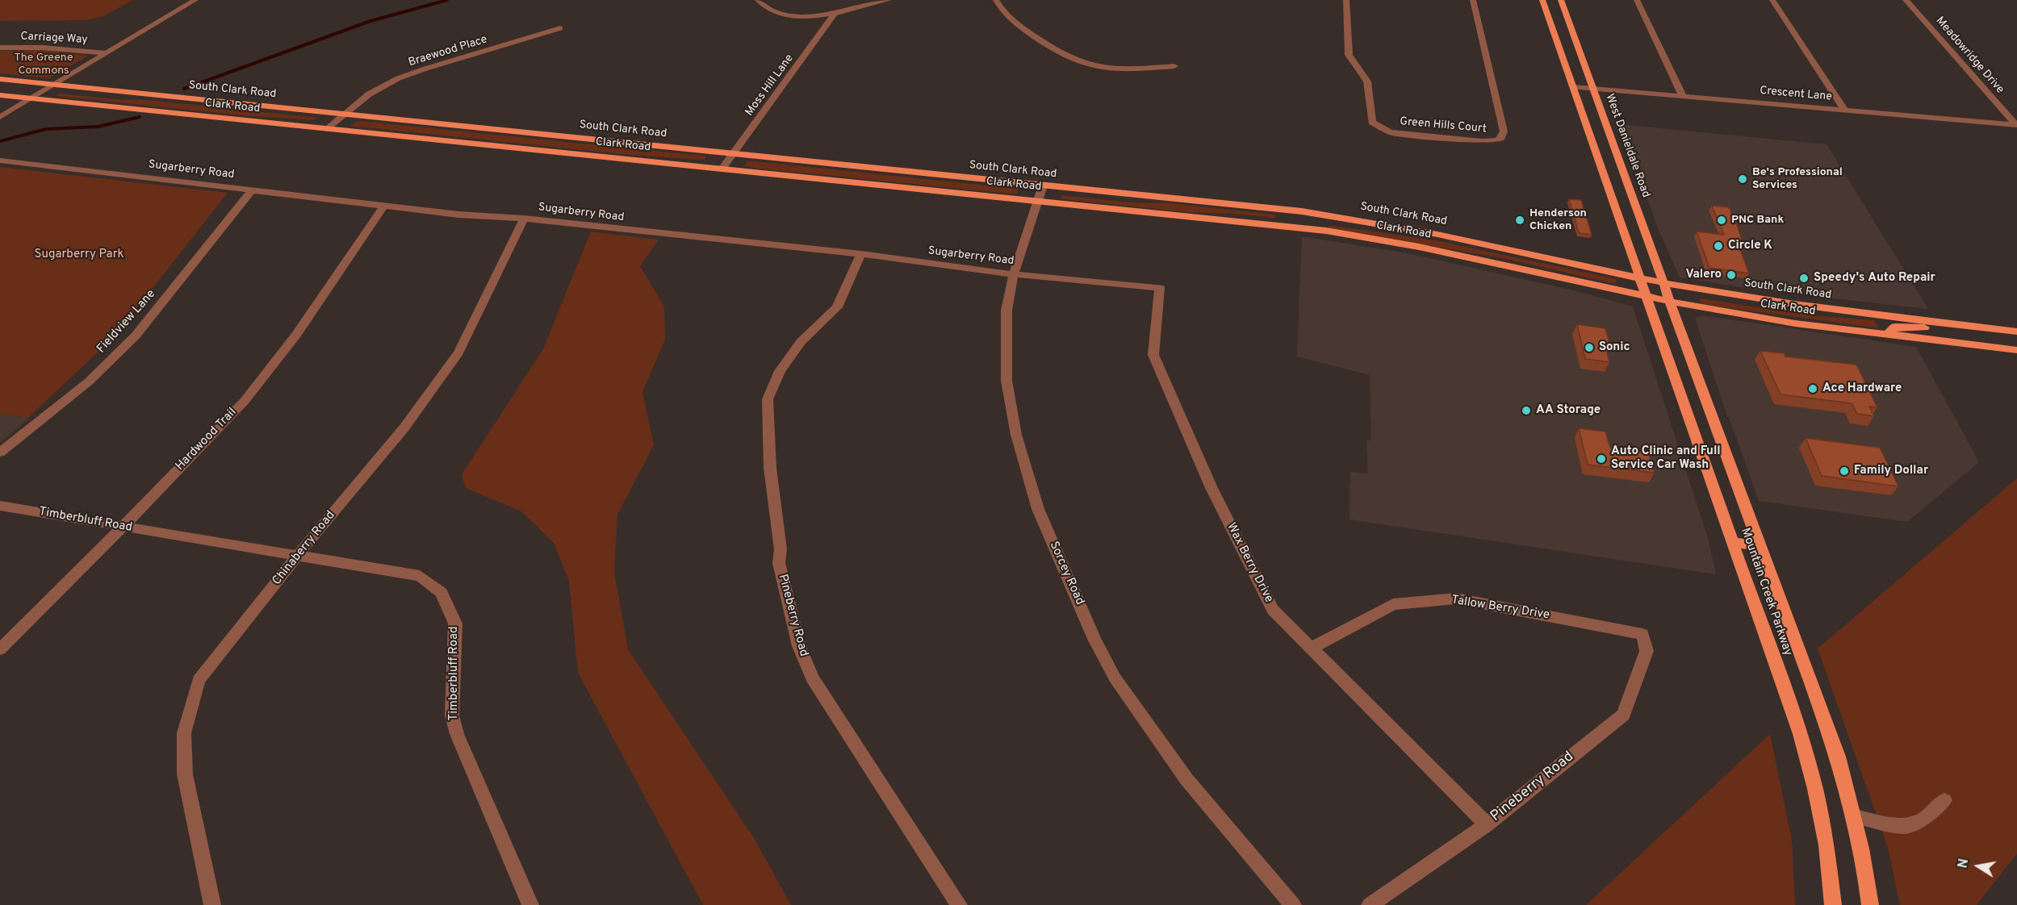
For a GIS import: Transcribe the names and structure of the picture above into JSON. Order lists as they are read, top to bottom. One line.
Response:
{"streets":{"main road":["South Clark Road","Clark Road","West Danieldale Road","Mountain Creek Parkway"],"street":["Carriage Way","Braewood Place","Meadowridge Drive","Moss Hill Lane","Crescent Lane","Green Hills Court","Sugarberry Road","Fieldview Lane","Hardwood Trail","Timberbluff Road","Chinaberry Road","Wax Berry Drive","Sorcey Road","Tallow Berry Drive","Pineberry Road"]},"crossings":[["Braewood Place","South Clark Road"],["Braewood Place","Clark Road"],["Meadowridge Drive","Crescent Lane"],["Moss Hill Lane","South Clark Road"],["Moss Hill Lane","Clark Road"],["South Clark Road","West Danieldale Road"],["South Clark Road","Sorcey Road"],["Crescent Lane","West Danieldale Road"],["Clark Road","West Danieldale Road"],["Clark Road","Sorcey Road"],["Clark Road","Mountain Creek Parkway"],["West Danieldale Road","Mountain Creek Parkway"],["Sugarberry Road","Fieldview Lane"],["Sugarberry Road","Hardwood Trail"],["Sugarberry Road","Chinaberry Road"],["Sugarberry Road","Wax Berry Drive"],["Sugarberry Road","Sorcey Road"],["Sugarberry Road","Pineberry Road"],["Hardwood Trail","Timberbluff Road"],["Timberbluff Road","Chinaberry Road"],["Wax Berry Drive","Tallow Berry Drive"],["Wax Berry Drive","Pineberry Road"],["Tallow Berry Drive","Pineberry Road"]],"parks":["The Greene Commons","Sugarberry Park"],"places":["Be's Professional Services","Henderson Chicken","PNC Bank","Circle K","Valero","Speedy's Auto Repair","Sonic","Ace Hardware","AA Storage","Auto Clinic and Full Service Car Wash","Family Dollar"],"north":"left"}
